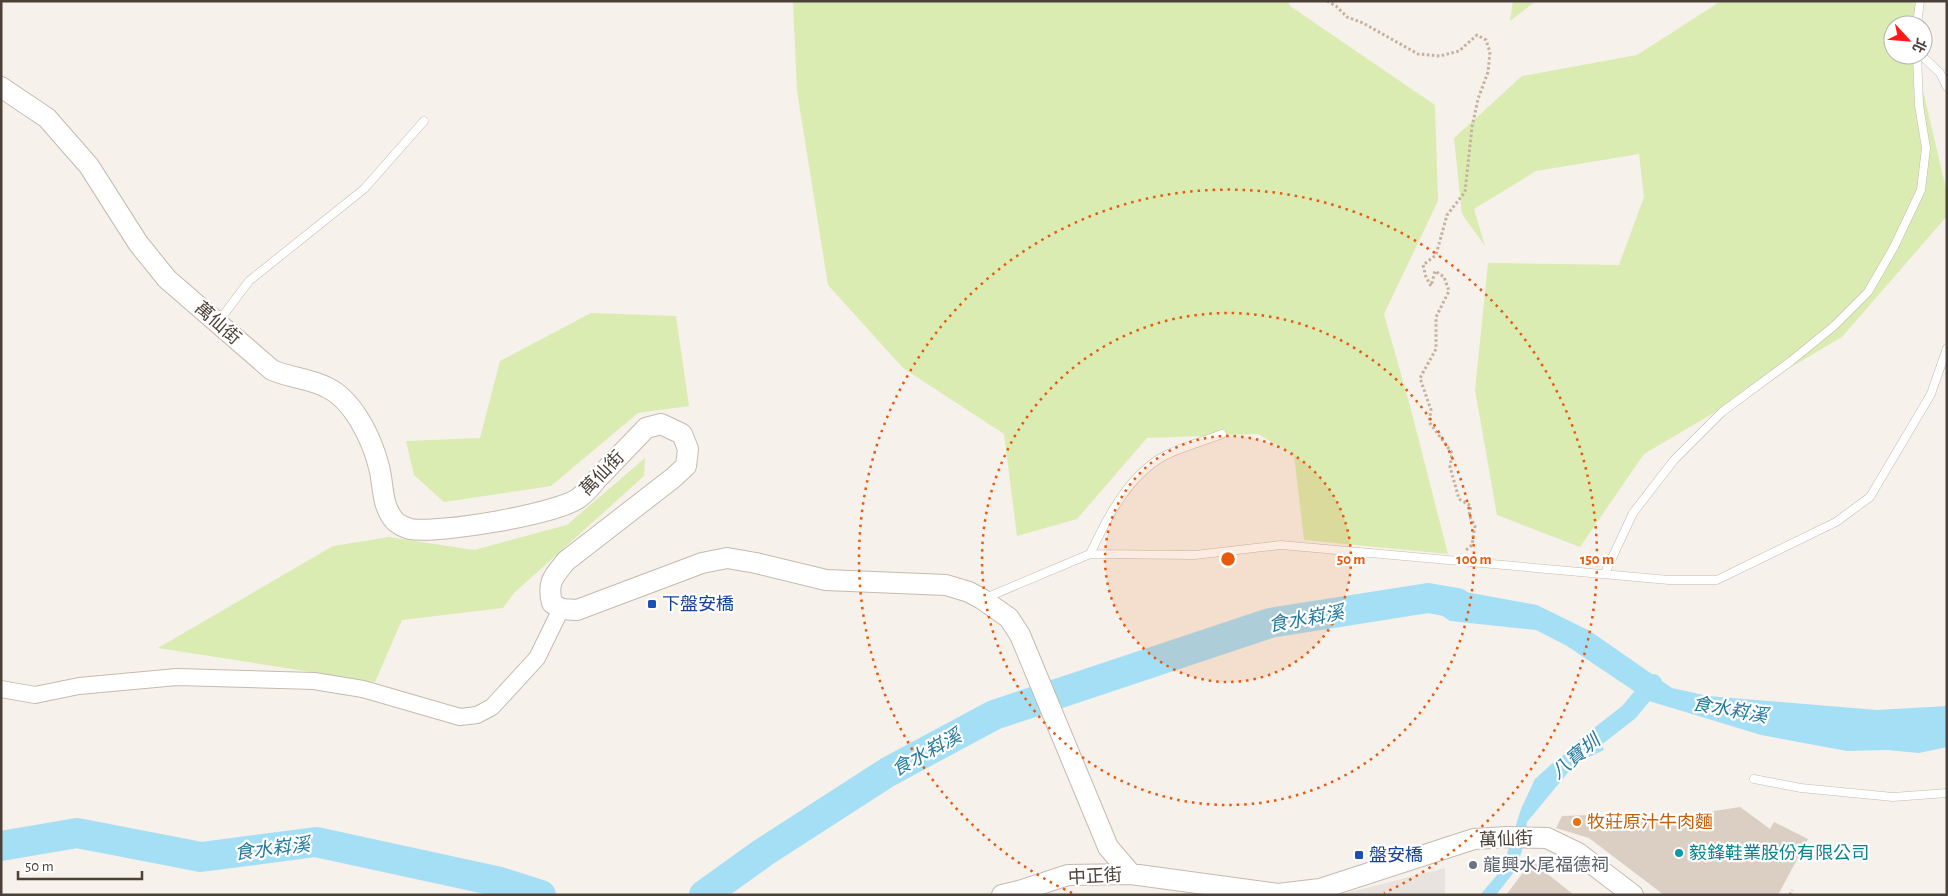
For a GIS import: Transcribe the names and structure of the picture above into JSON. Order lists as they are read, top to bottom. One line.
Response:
{"streets":{"street":["萬仙街","中正街"]},"crossings":[["萬仙街","中正街"]],"water":["食水嵙溪","八寶圳"],"places":{"transit":["下盤安橋","盤安橋"],"other":["牧莊原汁牛肉麵","毅鋒鞋業股份有限公司","龍興水尾福德祠"]},"scale_bar":"50 m","north":"bottom right","rings":["50 m","100 m","150 m"]}
